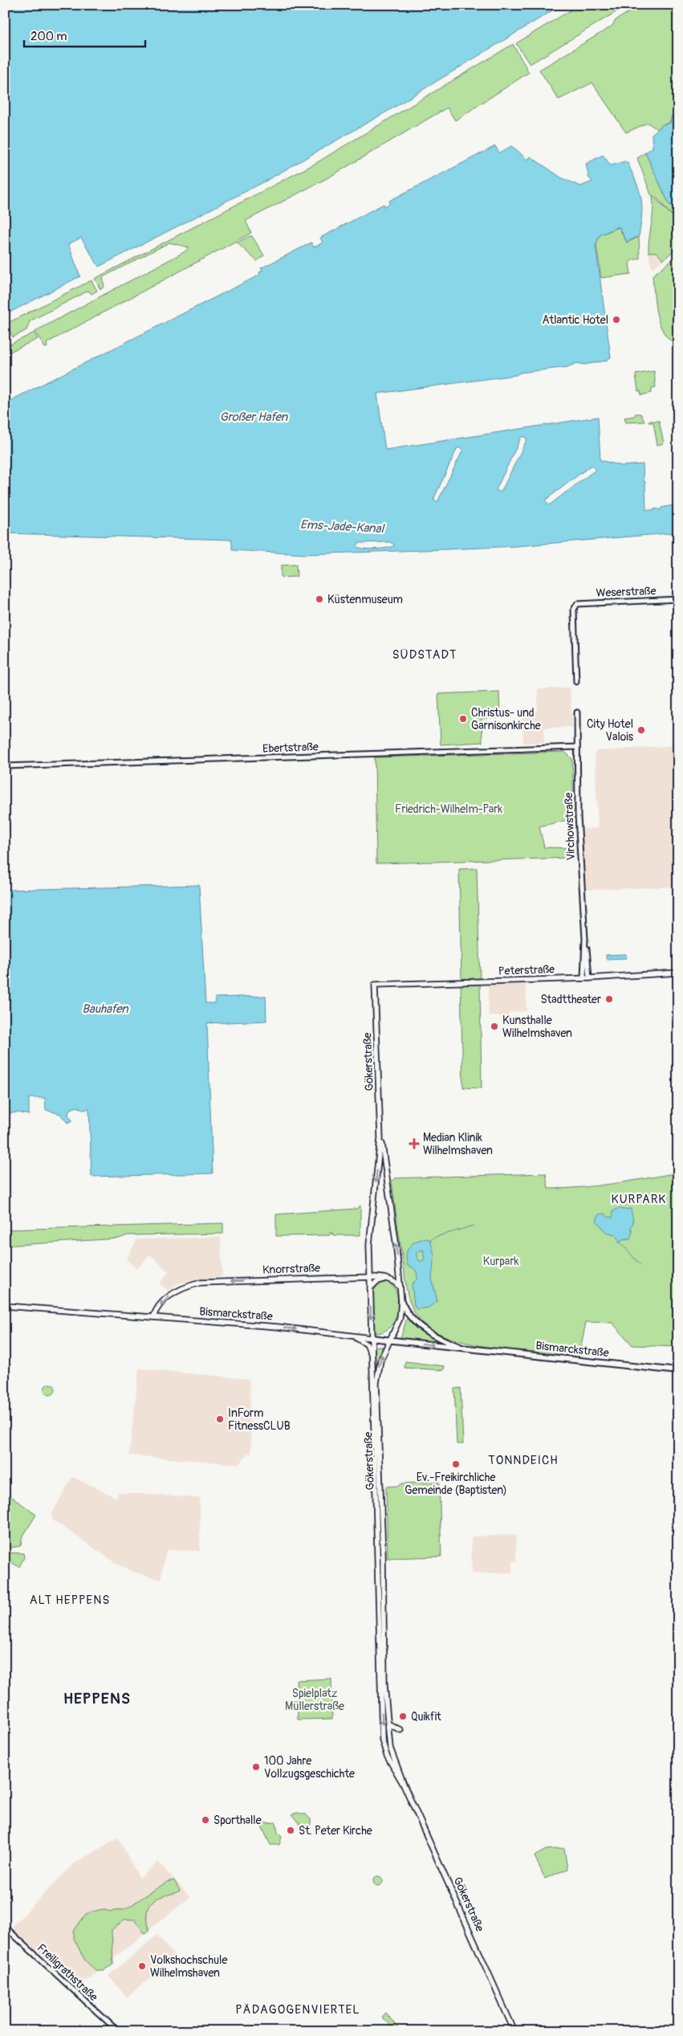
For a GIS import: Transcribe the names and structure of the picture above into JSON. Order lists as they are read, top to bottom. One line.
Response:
{"streets":{"main road":["Peterstraße","Gökerstraße","Knorrstraße","Bismarckstraße"],"street":["Weserstraße","Ebertstraße","Virchowstraße","Freiligrathstraße"]},"crossings":[["Ebertstraße","Virchowstraße"],["Virchowstraße","Peterstraße"],["Peterstraße","Gökerstraße"],["Gökerstraße","Knorrstraße"],["Gökerstraße","Bismarckstraße"],["Knorrstraße","Bismarckstraße"]],"one_way":["Knorrstraße","Bismarckstraße"],"districts":["SÜDSTADT","KURPARK","TONNDEICH","ALT HEPPENS","HEPPENS","PÄDAGOGENVIERTEL"],"water":["Großer Hafen","Ems-Jade-Kanal","Bauhafen"],"parks":["Friedrich-Wilhelm-Park","Kurpark","Spielplatz Müllerstraße"],"places":{"other":["Atlantic Hotel","Küstenmuseum","Christus- und Garnisonkirche","City Hotel Valois","Stadttheater","Kunsthalle Wilhelmshaven","InForm FitnessCLUB","Ev.-Freikirchliche Gemeinde (Baptisten)","Quikfit","100 Jahre Vollzugsgeschichte","Sporthalle","St. Peter Kirche","Volkshochschule Wilhelmshaven"],"health":["Median Klinik Wilhelmshaven"]},"scale_bar":"200 m"}
